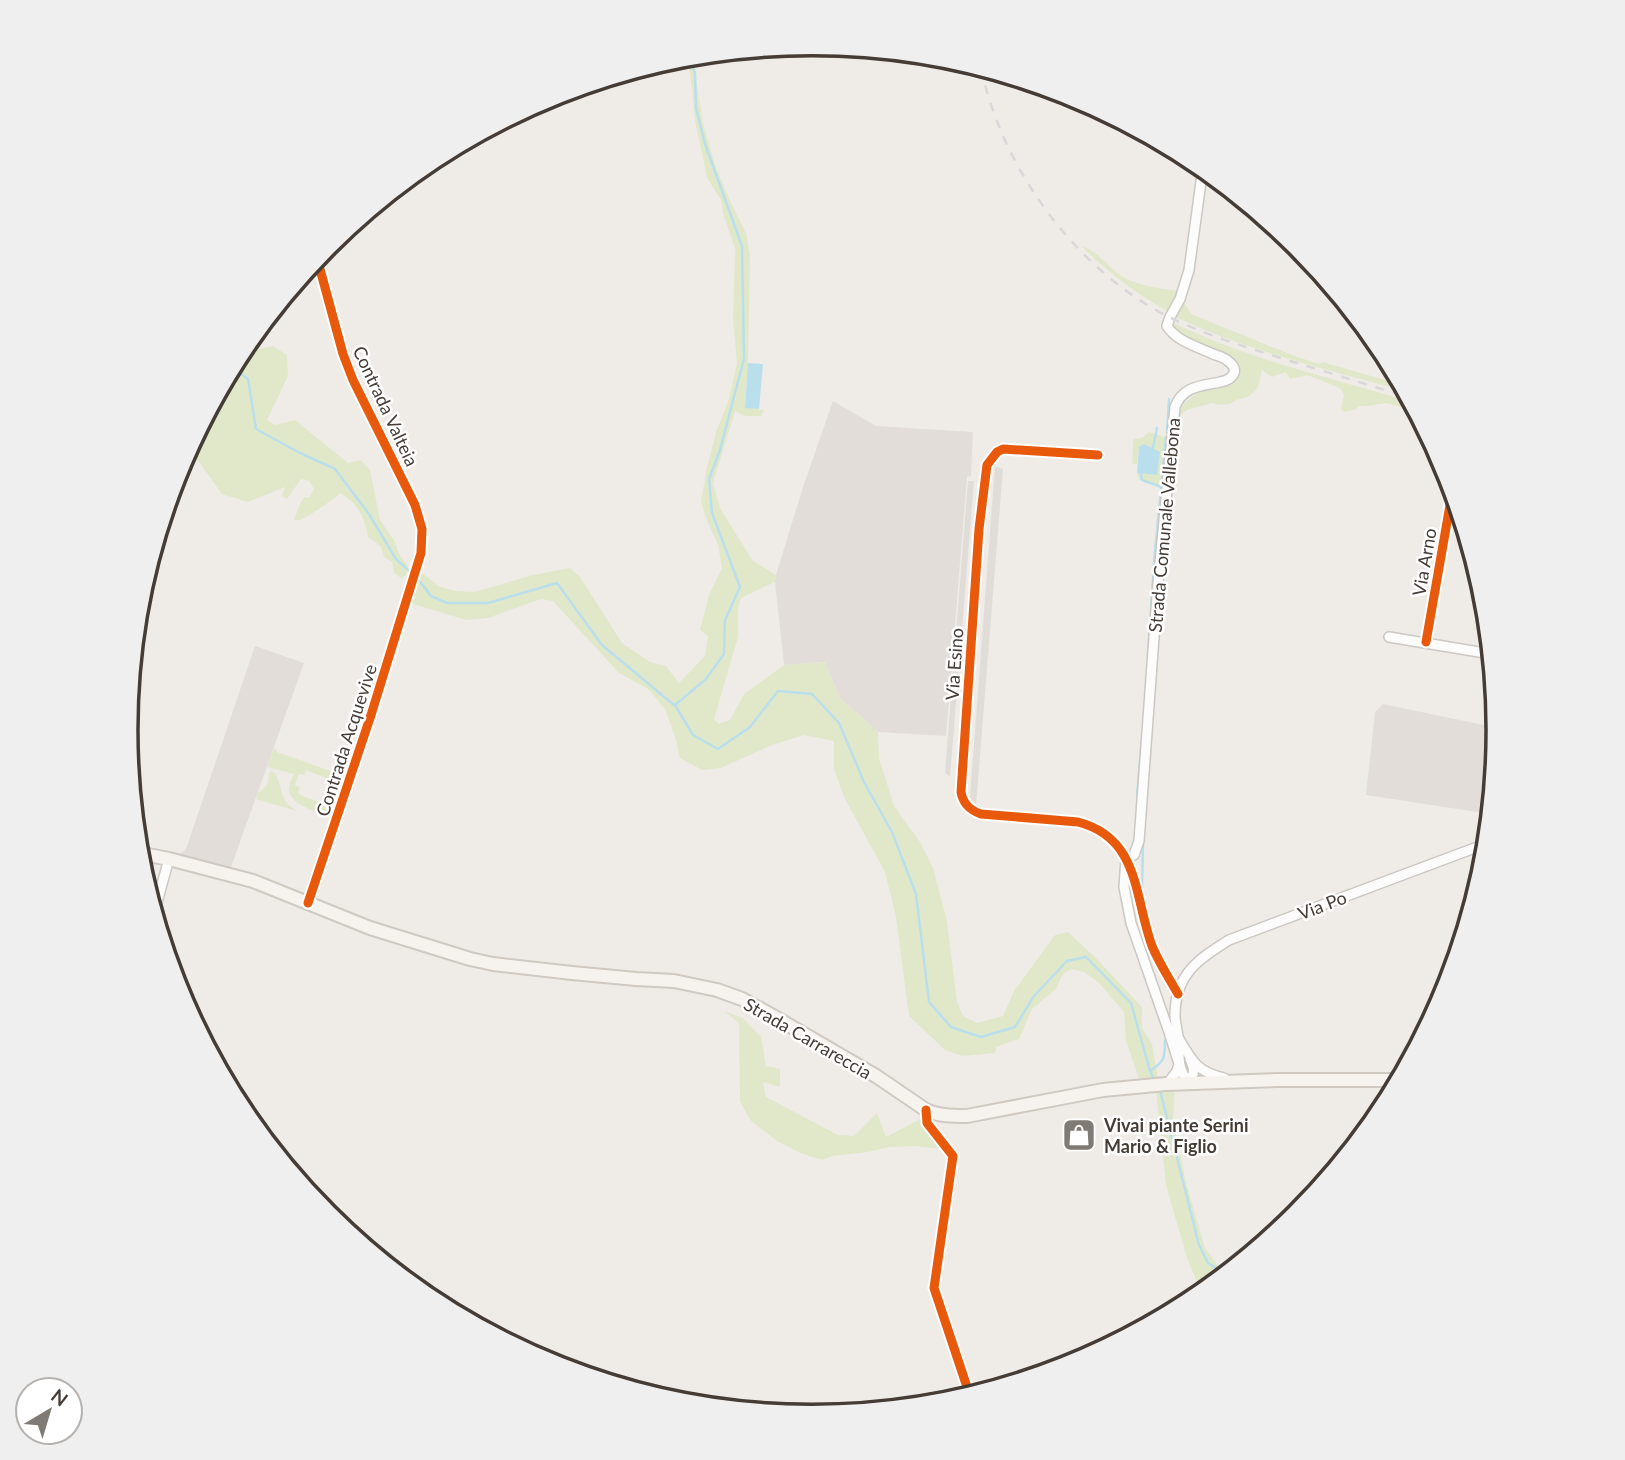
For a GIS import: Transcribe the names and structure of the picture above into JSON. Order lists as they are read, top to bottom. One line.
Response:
{"streets":{"main road":["Strada Carrareccia"],"street":["Contrada Valteia","Strada Comunale Vallebona","Via Arno","Via Esino","Contrada Acquevive","Via Po"]},"crossings":[["Contrada Valteia","Contrada Acquevive"],["Strada Comunale Vallebona","Via Esino"],["Contrada Acquevive","Strada Carrareccia"]],"places":{"shop":["Vivai piante Serini Mario & Figlio"]},"north":"top right"}
